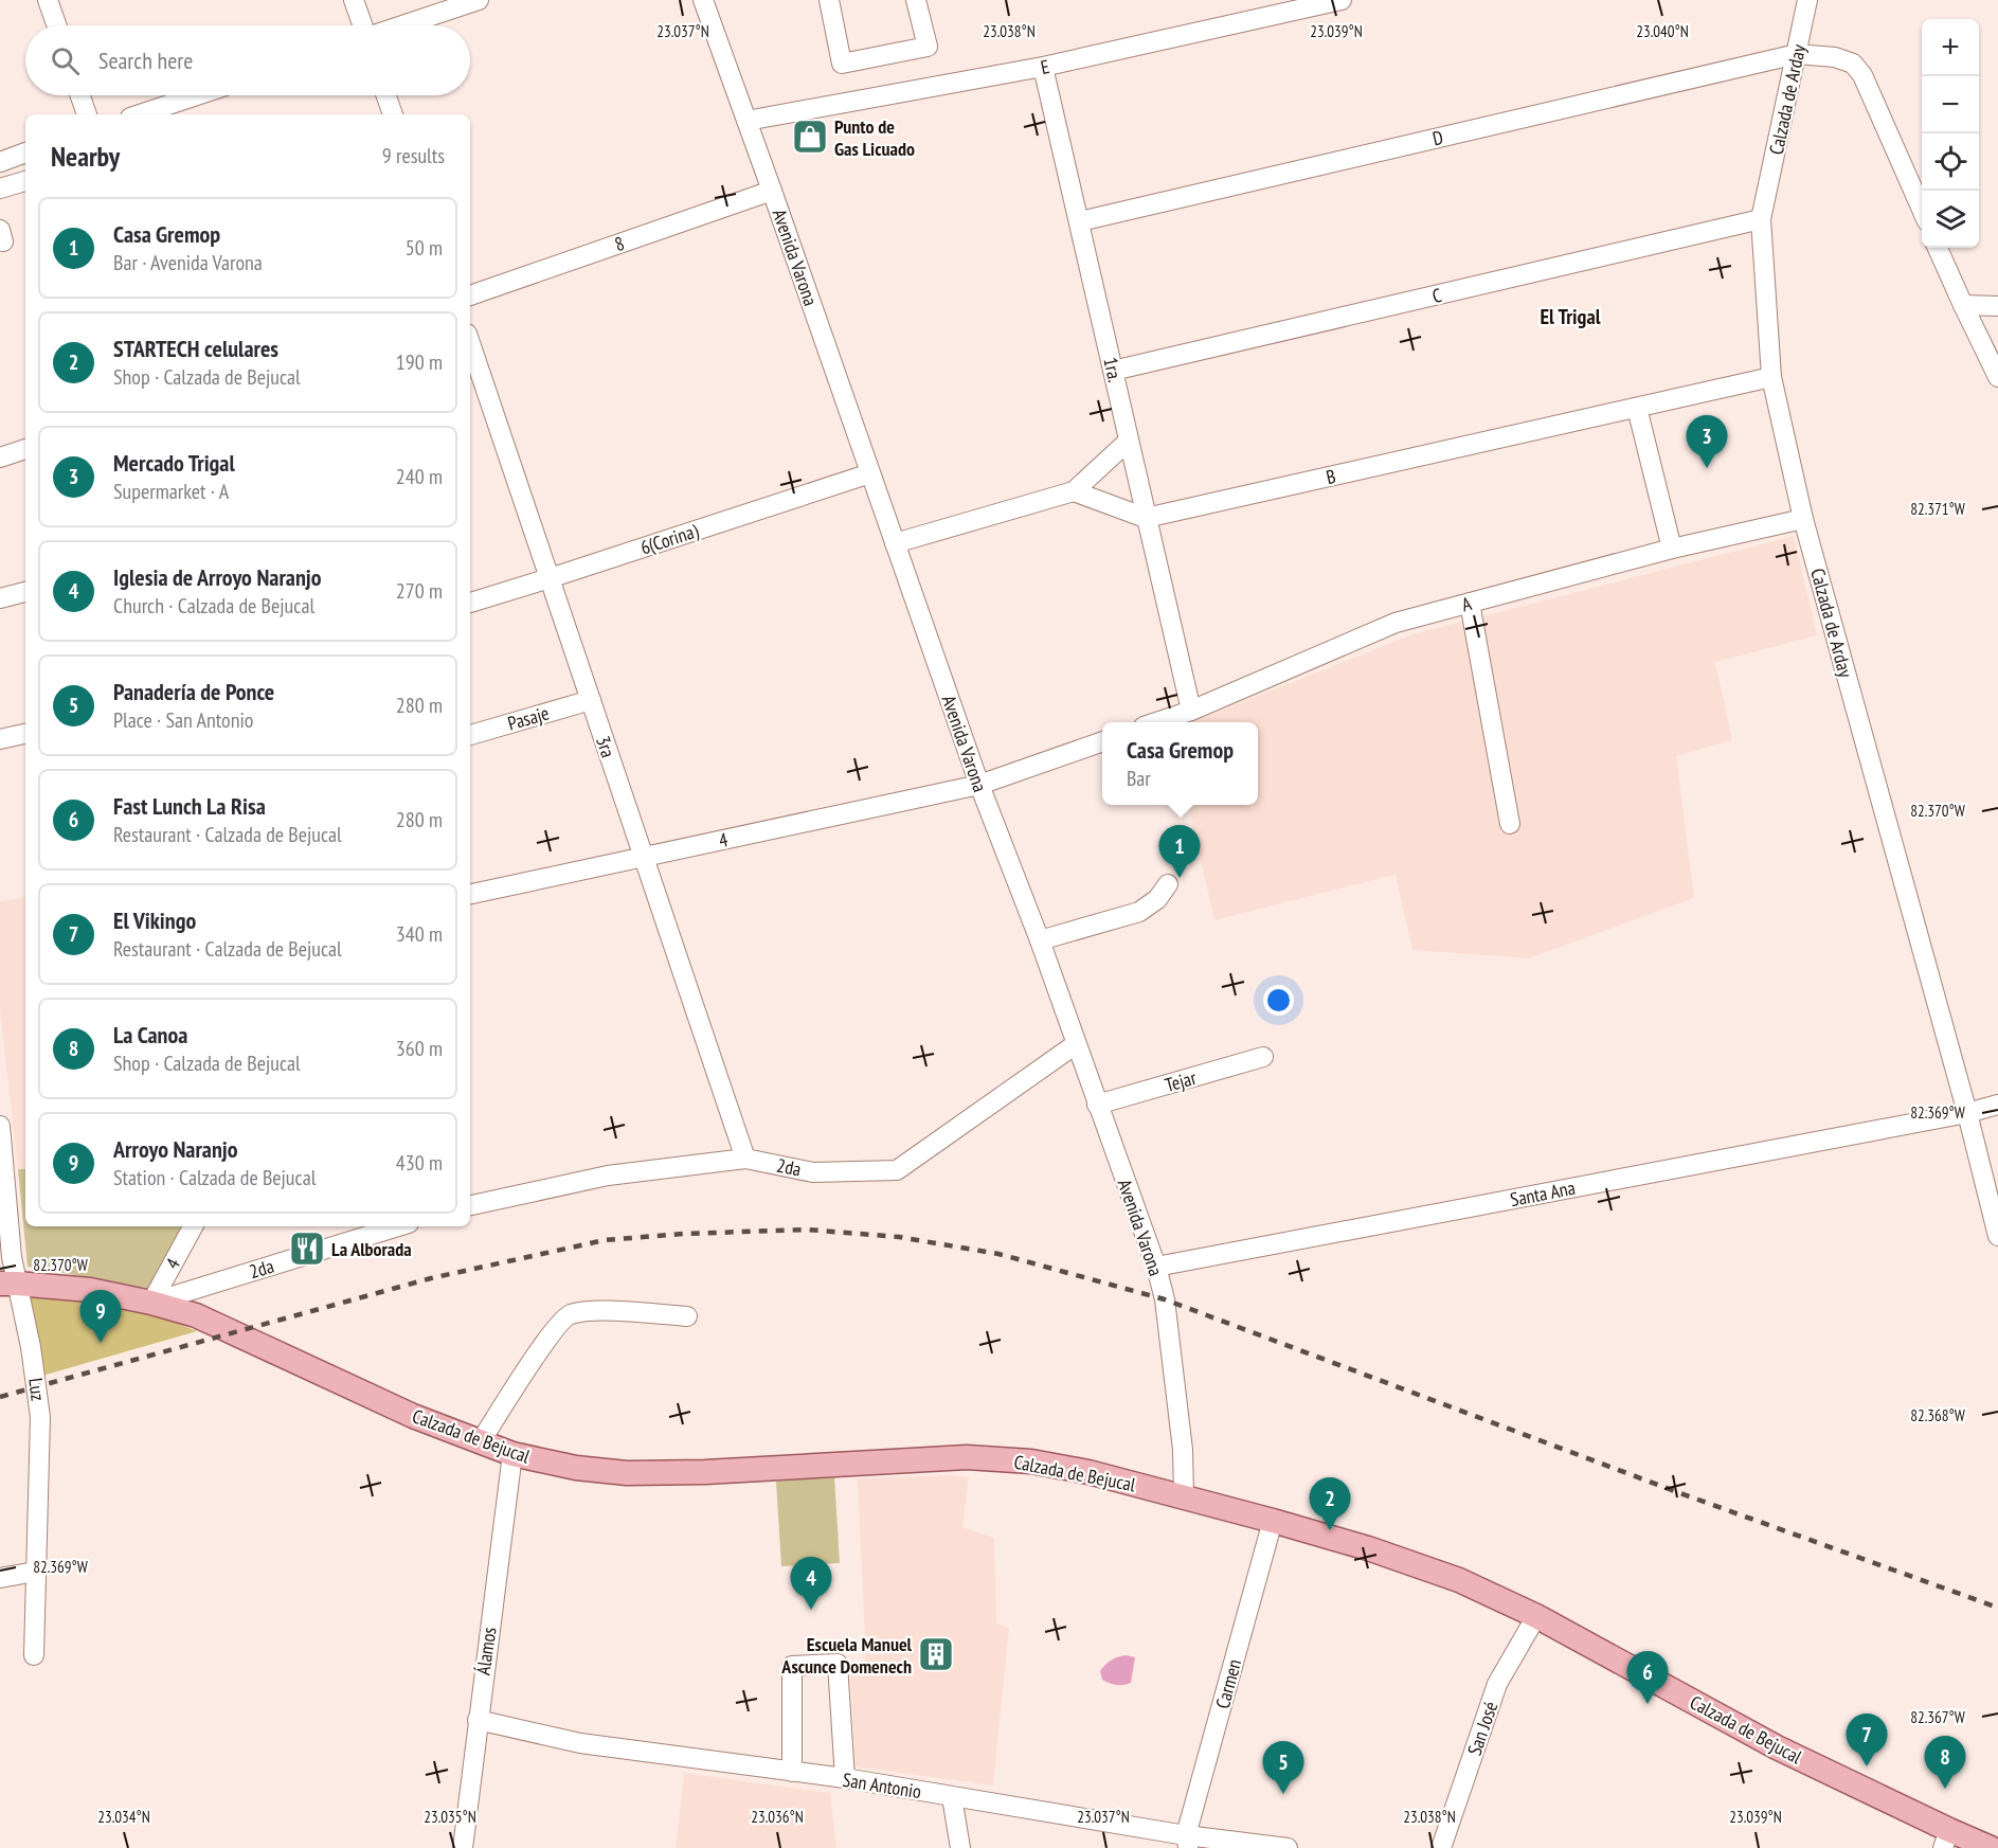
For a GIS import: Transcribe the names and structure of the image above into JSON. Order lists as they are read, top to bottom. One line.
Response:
{"streets":{"main road":["Calzada de Bejucal"],"street":["E","Calzada de Arday","D","8","Avenida Varona","C","1ra.","B","6(Corina)","A","Pasaje","3ra","4","Tejar","2da","Santa Ana","Luz","Álamos","Carmen","San José","San Antonio"]},"crossings":[["E","Avenida Varona"],["E","1ra."],["Calzada de Arday","D"],["Calzada de Arday","C"],["Calzada de Arday","B"],["Calzada de Arday","A"],["Calzada de Arday","Santa Ana"],["D","1ra."],["8","Avenida Varona"],["Avenida Varona","6(Corina)"],["Avenida Varona","4"],["Avenida Varona","Tejar"],["Avenida Varona","2da"],["Avenida Varona","Santa Ana"],["Avenida Varona","Calzada de Bejucal"],["C","1ra."],["1ra.","B"],["1ra.","A"],["6(Corina)","3ra"],["Pasaje","3ra"],["3ra","4"],["3ra","2da"],["4","2da"],["4","Calzada de Bejucal"],["2da","Calzada de Bejucal"],["Luz","Calzada de Bejucal"],["Calzada de Bejucal","Álamos"],["Calzada de Bejucal","Carmen"],["Calzada de Bejucal","San José"],["Álamos","San Antonio"],["Carmen","San Antonio"]],"districts":["El Trigal"],"places":{"shop":["Punto de Gas Licuado"],"restaurant":["La Alborada"],"building":["Escuela Manuel Ascunce Domenech"]},"page":{"map_buttons":["+","−"],"search":"Search here","heading":["Nearby","9 results"],"list":[{"mark":"1","name":"Casa Gremop","note":"Bar · Avenida Varona","value":"50 m"},{"mark":"2","name":"STARTECH celulares","note":"Shop · Calzada de Bejucal","value":"190 m"},{"mark":"3","name":"Mercado Trigal","note":"Supermarket · A","value":"240 m"},{"mark":"4","name":"Iglesia de Arroyo Naranjo","note":"Church · Calzada de Bejucal","value":"270 m"},{"mark":"5","name":"Panadería de Ponce","note":"Place · San Antonio","value":"280 m"},{"mark":"6","name":"Fast Lunch La Risa","note":"Restaurant · Calzada de Bejucal","value":"280 m"},{"mark":"7","name":"El Vikingo","note":"Restaurant · Calzada de Bejucal","value":"340 m"},{"mark":"8","name":"La Canoa","note":"Shop · Calzada de Bejucal","value":"360 m"},{"mark":"9","name":"Arroyo Naranjo","note":"Station · Calzada de Bejucal","value":"430 m"}],"pins":["3","1","9","2","4","6","7","8","5"],"popup":["Casa Gremop","Bar"]},"coordinates":["23.040°N","23.037°N","23.038°N","23.039°N","82.371°W","82.370°W","82.369°W","82.368°W","82.367°W","23.034°N","23.035°N","23.036°N"]}
